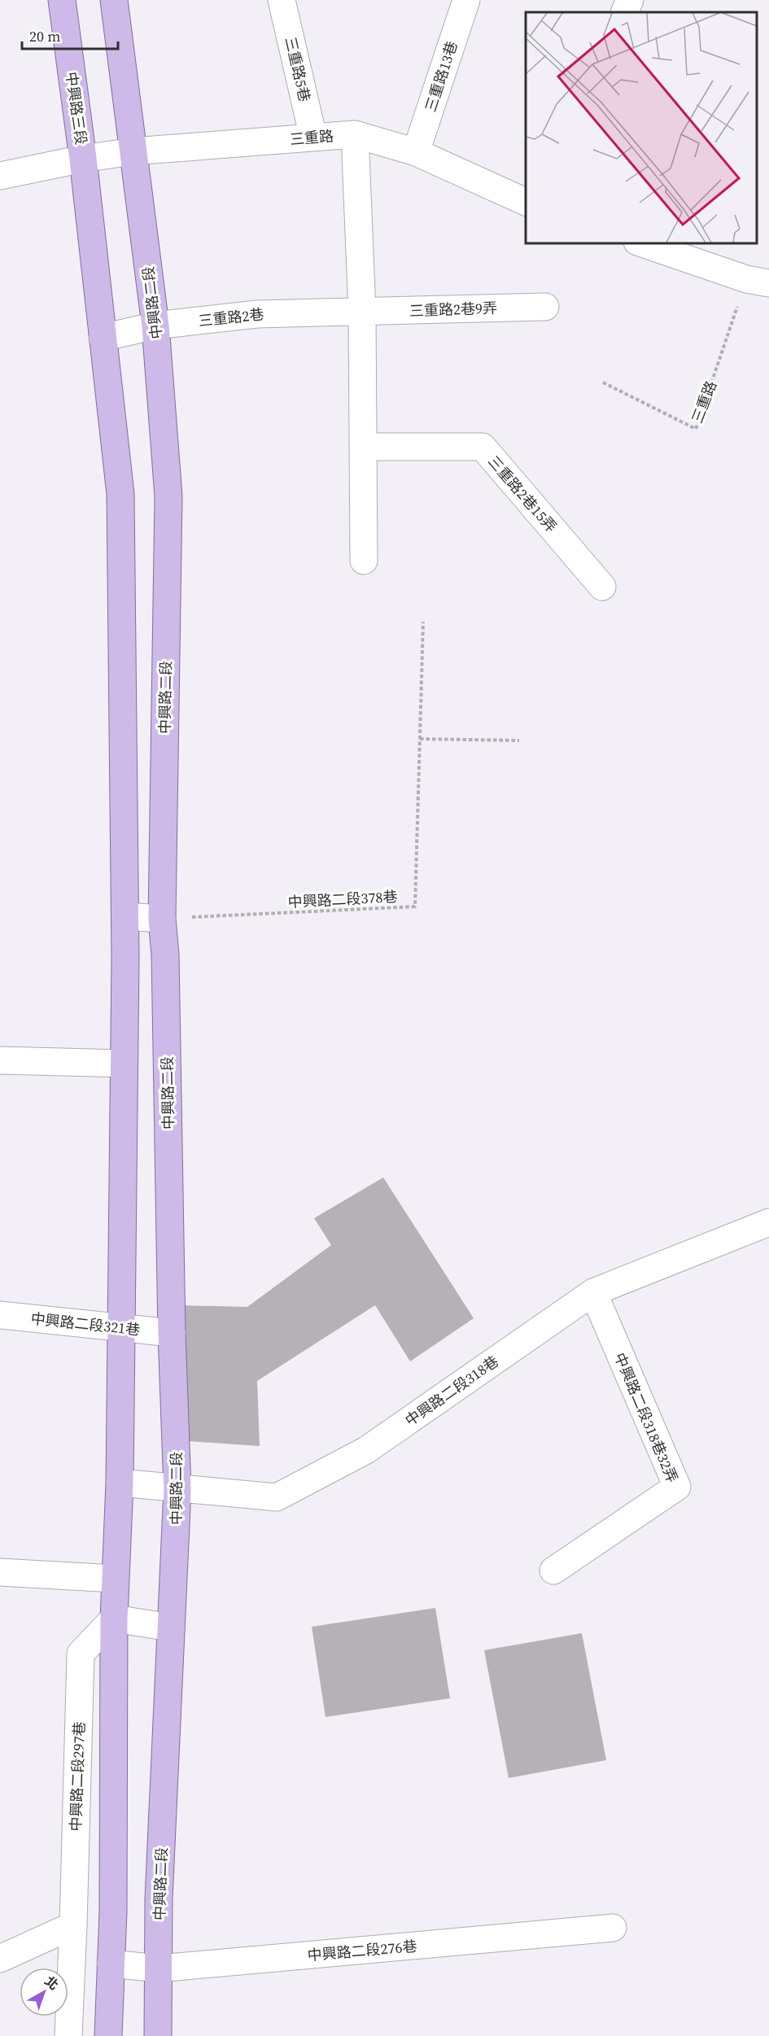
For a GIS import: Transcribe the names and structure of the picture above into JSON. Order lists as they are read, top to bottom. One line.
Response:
{"streets":{"main road":["中興路三段","中興路二段"],"street":["三重路5巷","三重路13巷","三重路","三重路2巷9弄","三重路2巷","三重路2巷15弄","中興路二段321巷","中興路二段318巷","中興路二段318巷32弄","中興路二段297巷","中興路二段276巷"],"path":["中興路二段378巷"]},"crossings":[["三重路5巷","三重路"],["三重路13巷","三重路"],["中興路三段","三重路"],["三重路","中興路二段"],["中興路二段","三重路2巷"],["中興路二段","中興路二段378巷"],["中興路二段","中興路二段321巷"],["中興路二段","中興路二段318巷"],["中興路二段","中興路二段276巷"],["三重路2巷9弄","三重路2巷"],["中興路二段318巷","中興路二段318巷32弄"]],"scale_bar":"20 m","north":"top right"}
